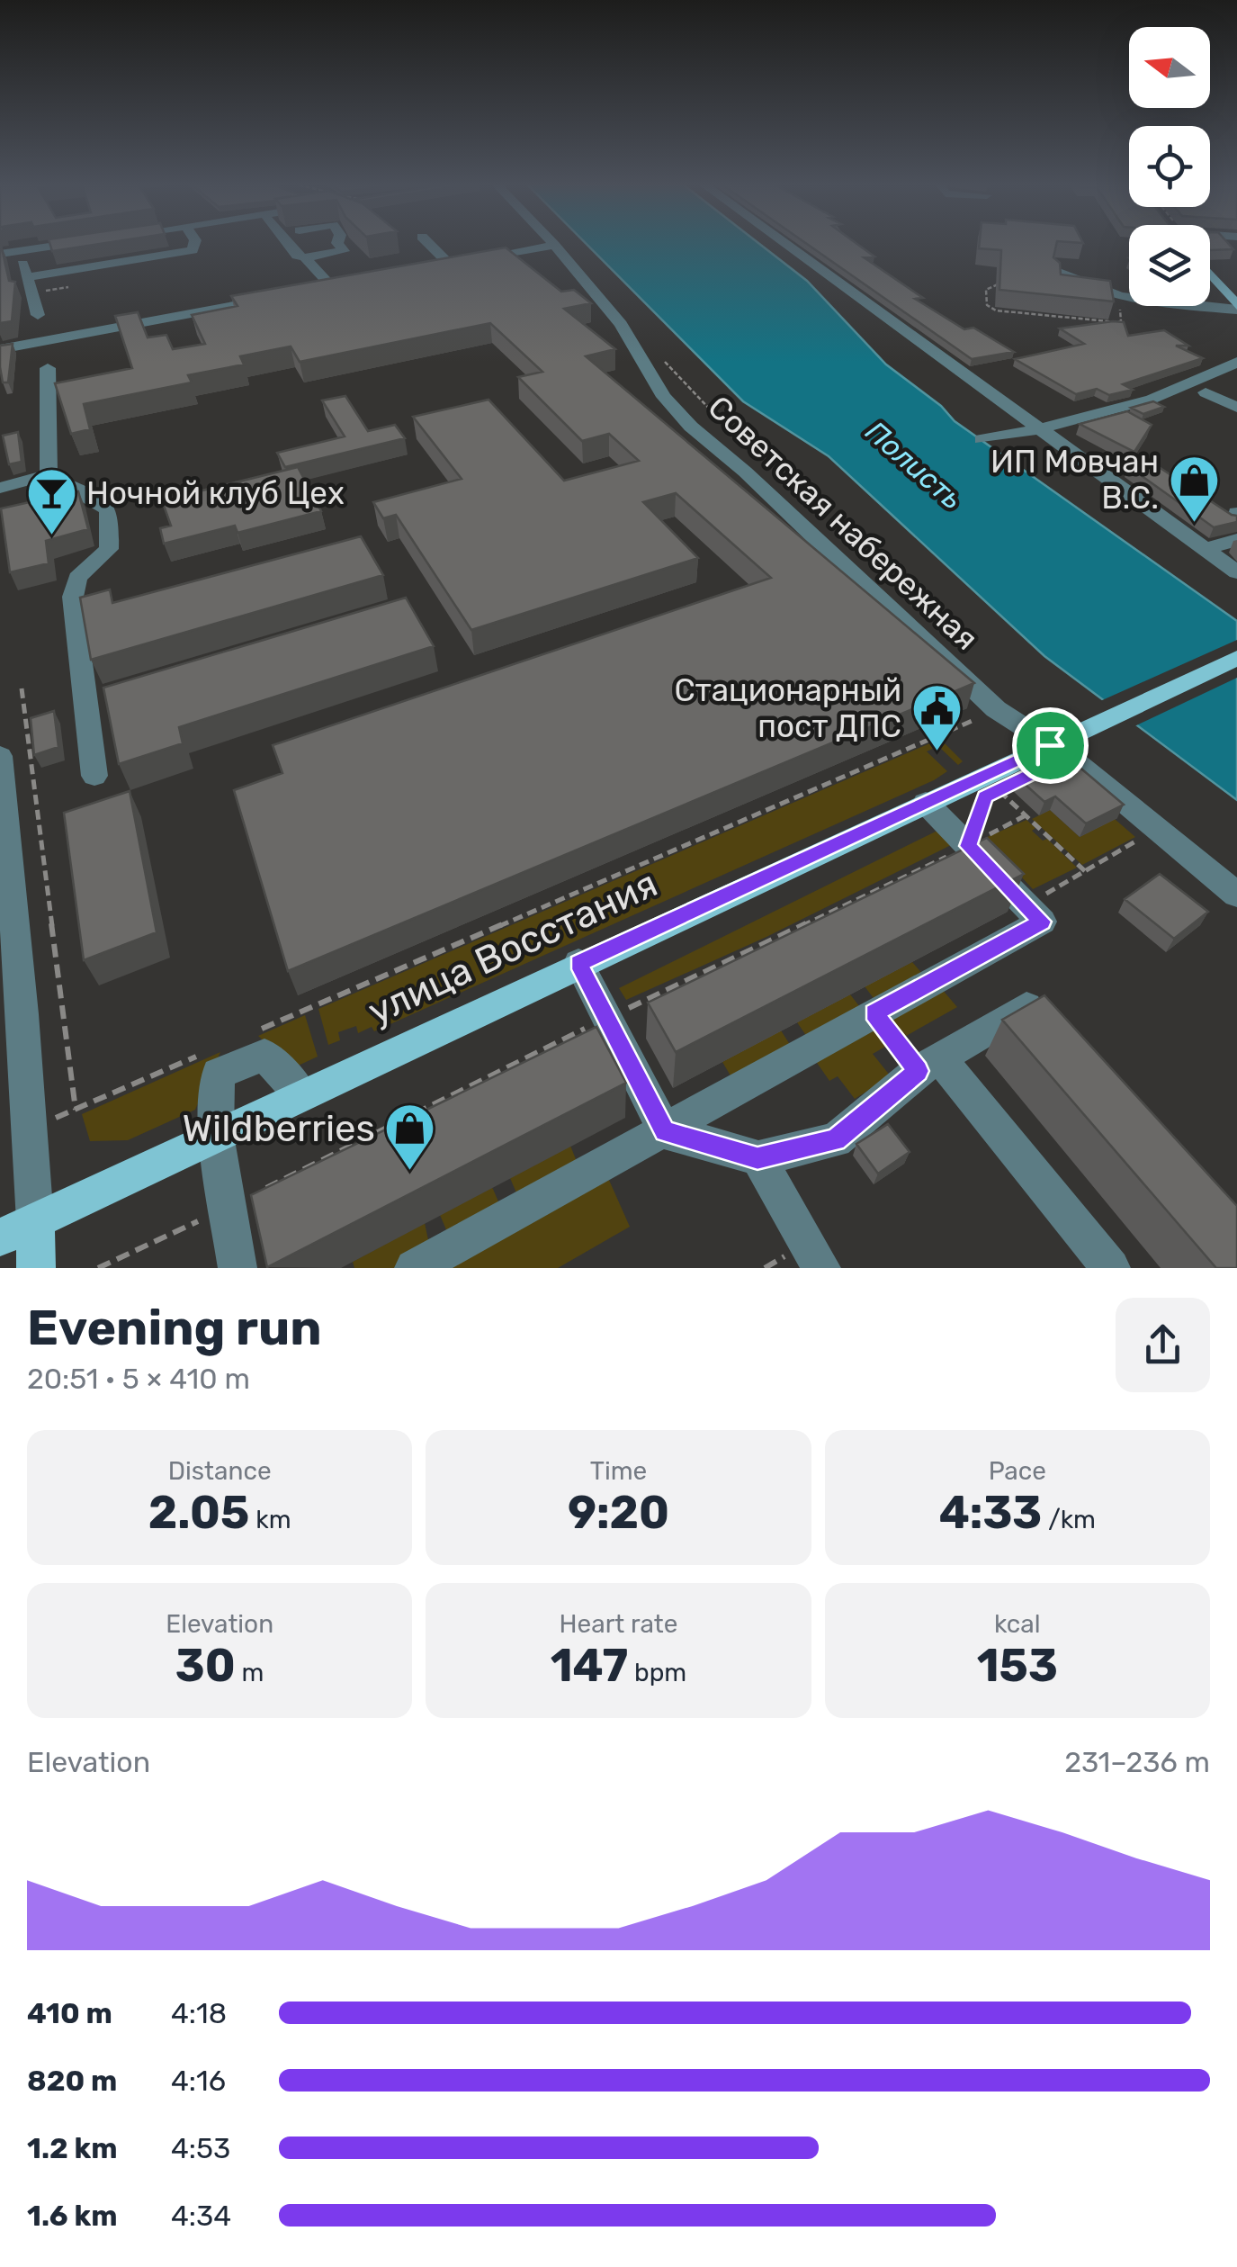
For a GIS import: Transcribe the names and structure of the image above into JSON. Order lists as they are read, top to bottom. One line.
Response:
{"streets":{"main road":["улица Восстания"],"street":["Советская набережная"]},"crossings":[["Советская набережная","улица Восстания"]],"water":["Полисть"],"places":{"shop":["ИП Мовчан В.С.","Wildberries"],"bar":["Ночной клуб Цех"],"public building":["Стационарный пост ДПС"]},"north":"left","page":{"heading":["Evening run","20:51 · 5 × 410 m"],"stats":[["Distance","2.05 km"],["Time","9:20"],["Pace","4:33 /km"],["Elevation","30 m"],["Heart rate","147 bpm"],["kcal","153"]],"chart":["Elevation","231–236 m"],"list":[{"name":"410 m","note":"4:18"},{"name":"820 m","note":"4:16"},{"name":"1.2 km","note":"4:53"},{"name":"1.6 km","note":"4:34"}]}}
